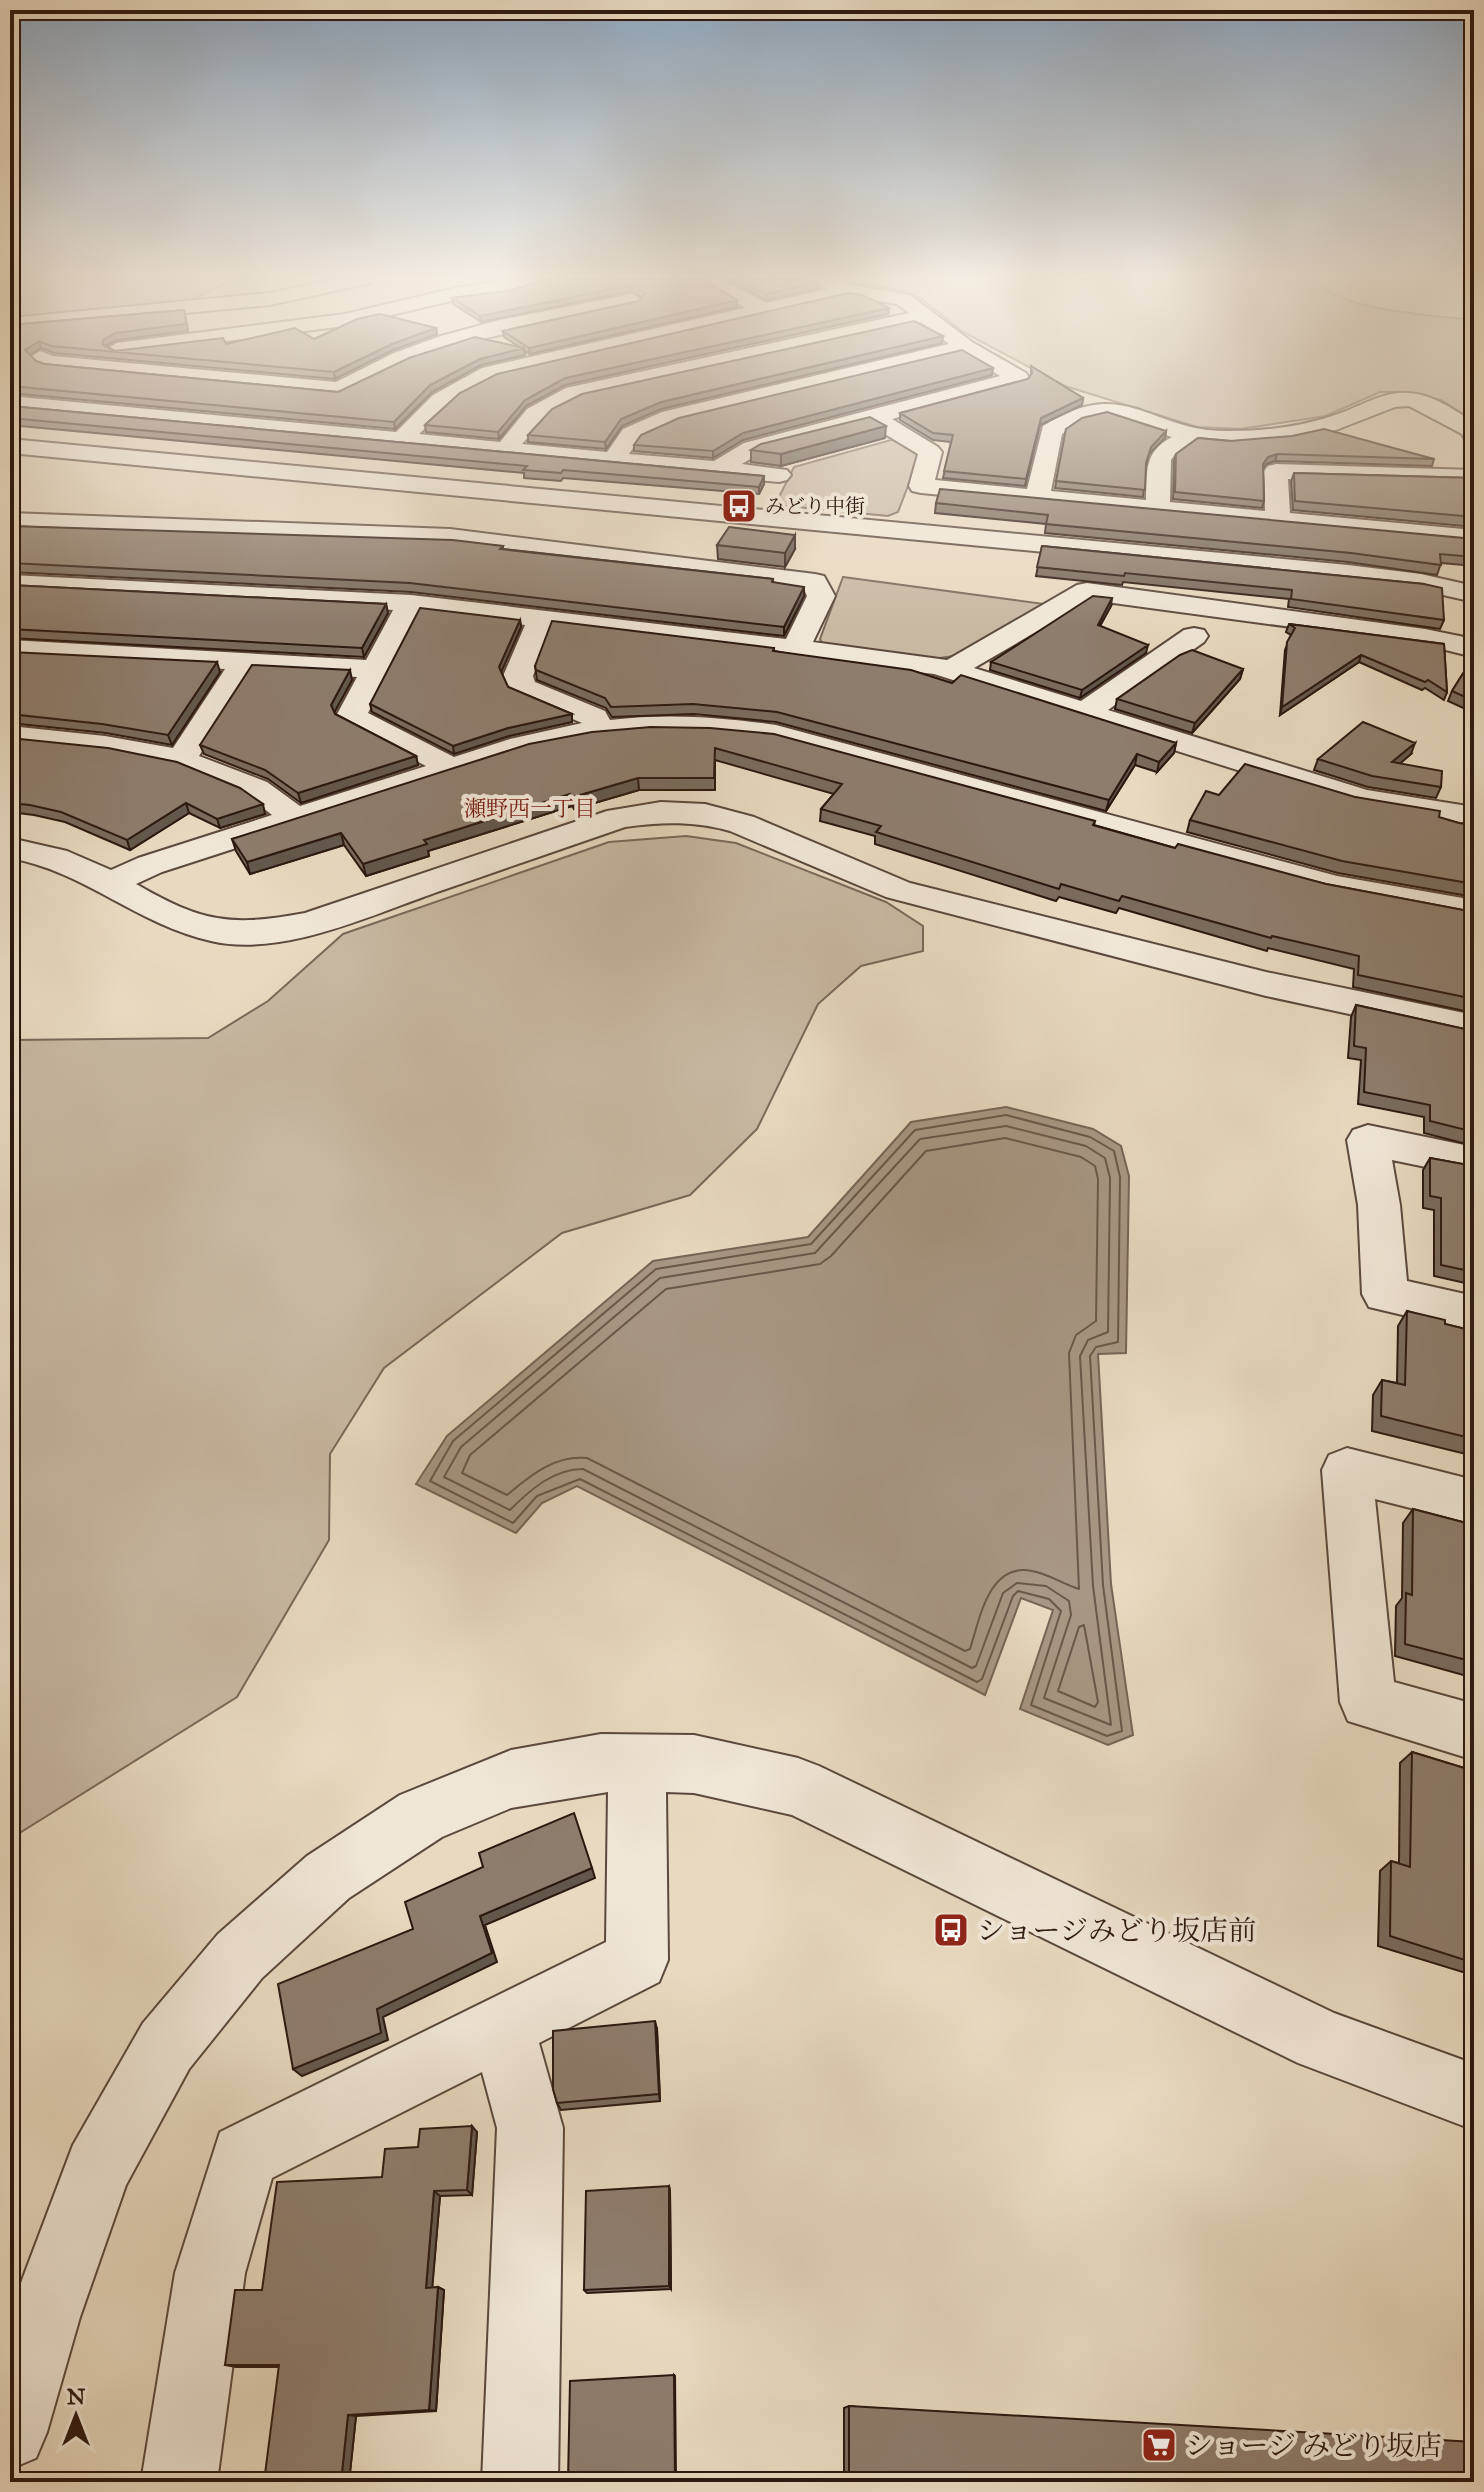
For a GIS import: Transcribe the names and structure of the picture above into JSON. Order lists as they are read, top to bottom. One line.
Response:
{"districts":["瀬野西一丁目"],"places":{"bus stop":["みどり中街","ショージみどり坂店前"],"supermarket":["ショージ みどり坂店"]},"north":"top"}
